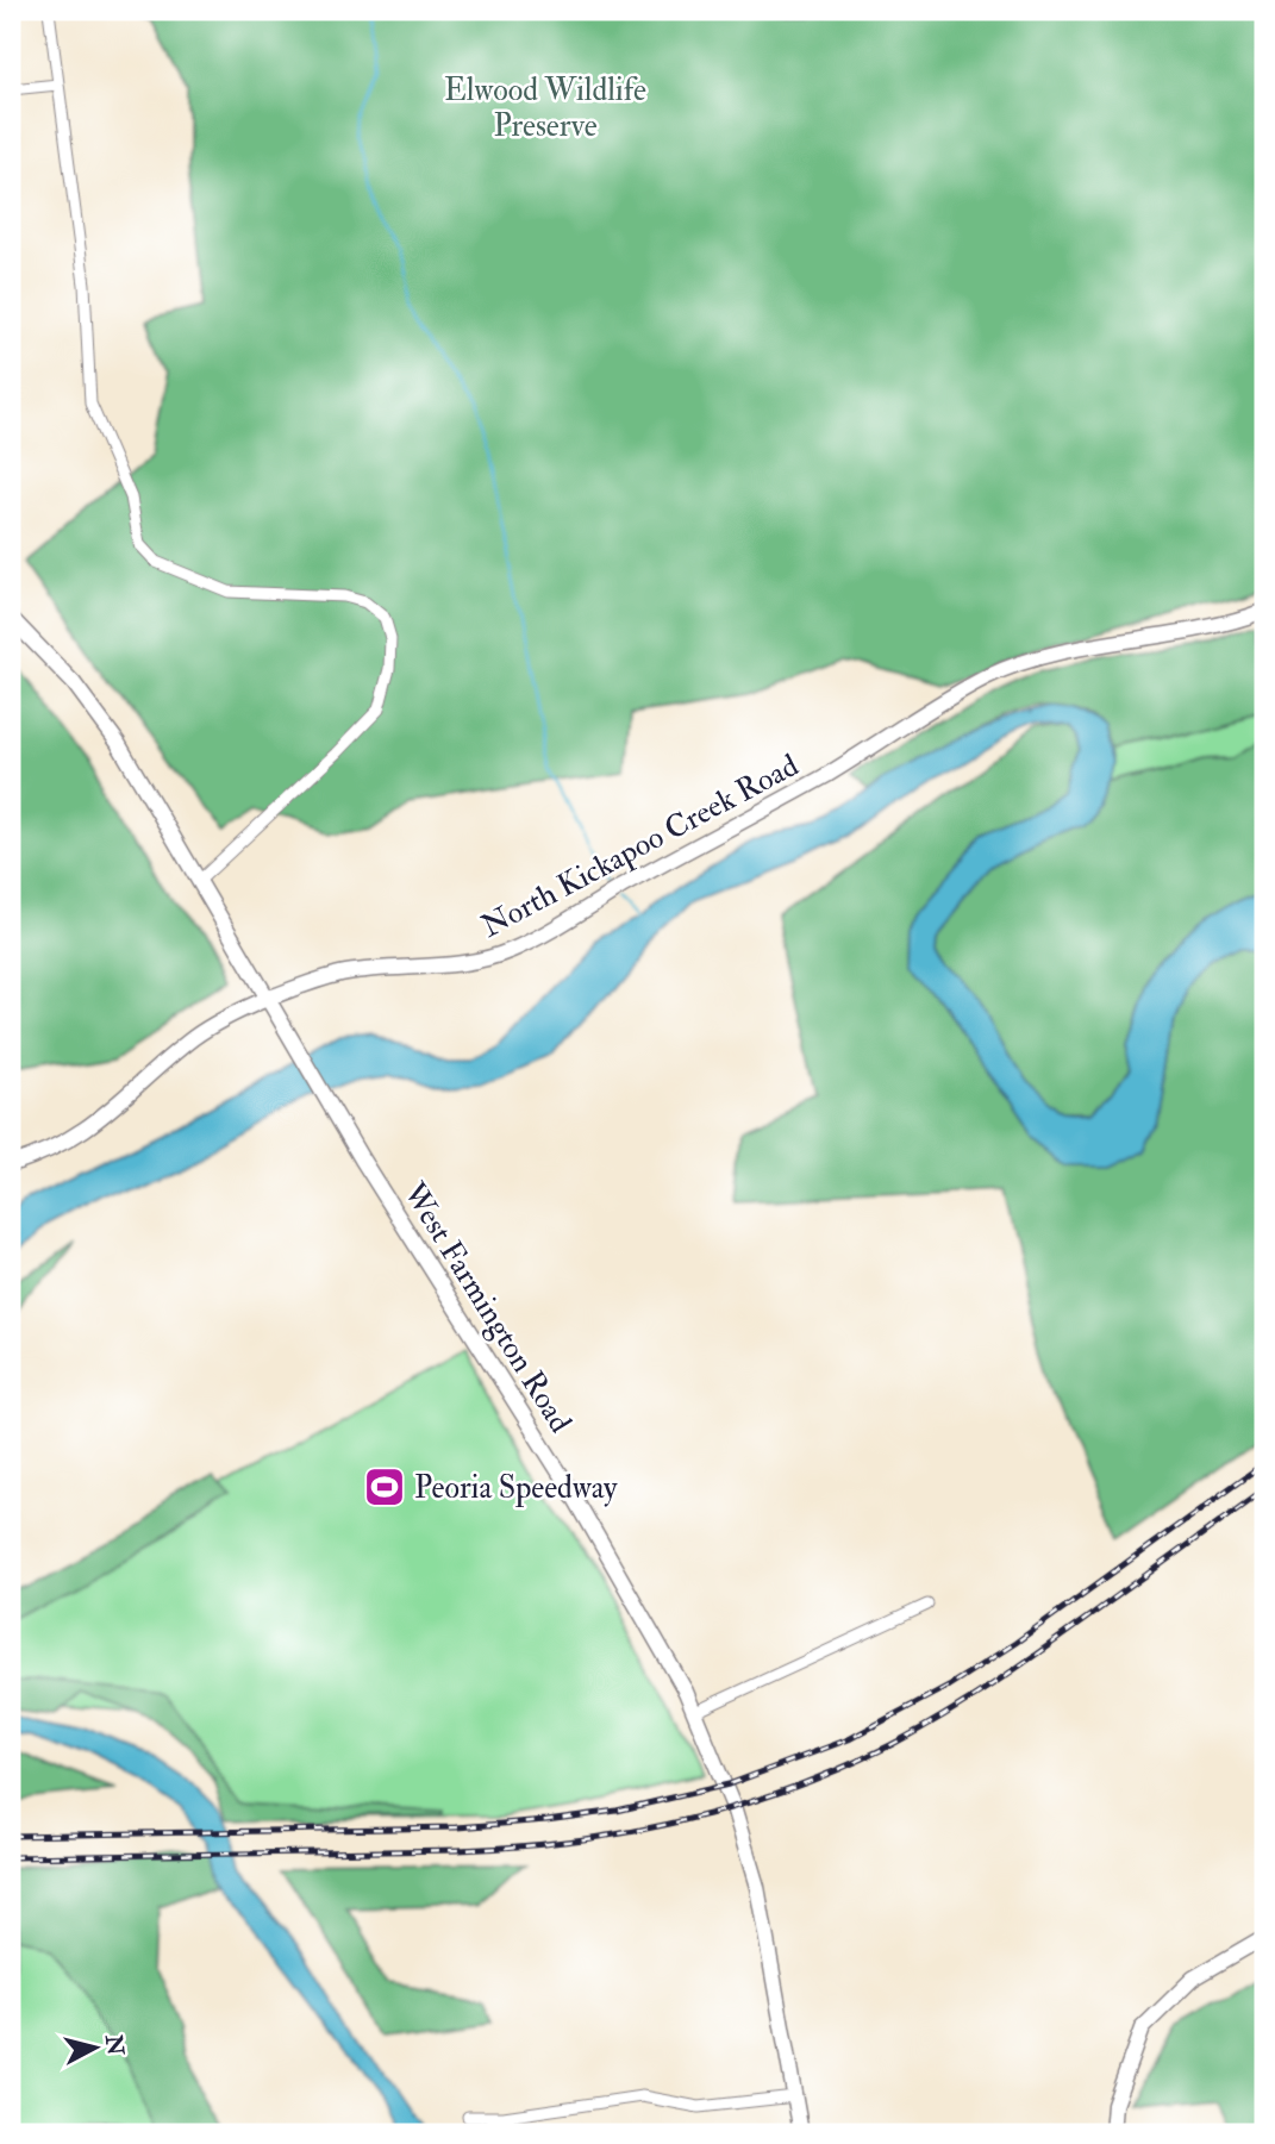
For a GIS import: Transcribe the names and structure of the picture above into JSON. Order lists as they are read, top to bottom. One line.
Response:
{"streets":{"main road":["North Kickapoo Creek Road","West Farmington Road"]},"crossings":[["North Kickapoo Creek Road","West Farmington Road"]],"parks":["Elwood Wildlife Preserve"],"places":{"sports":["Peoria Speedway"]},"north":"right"}
